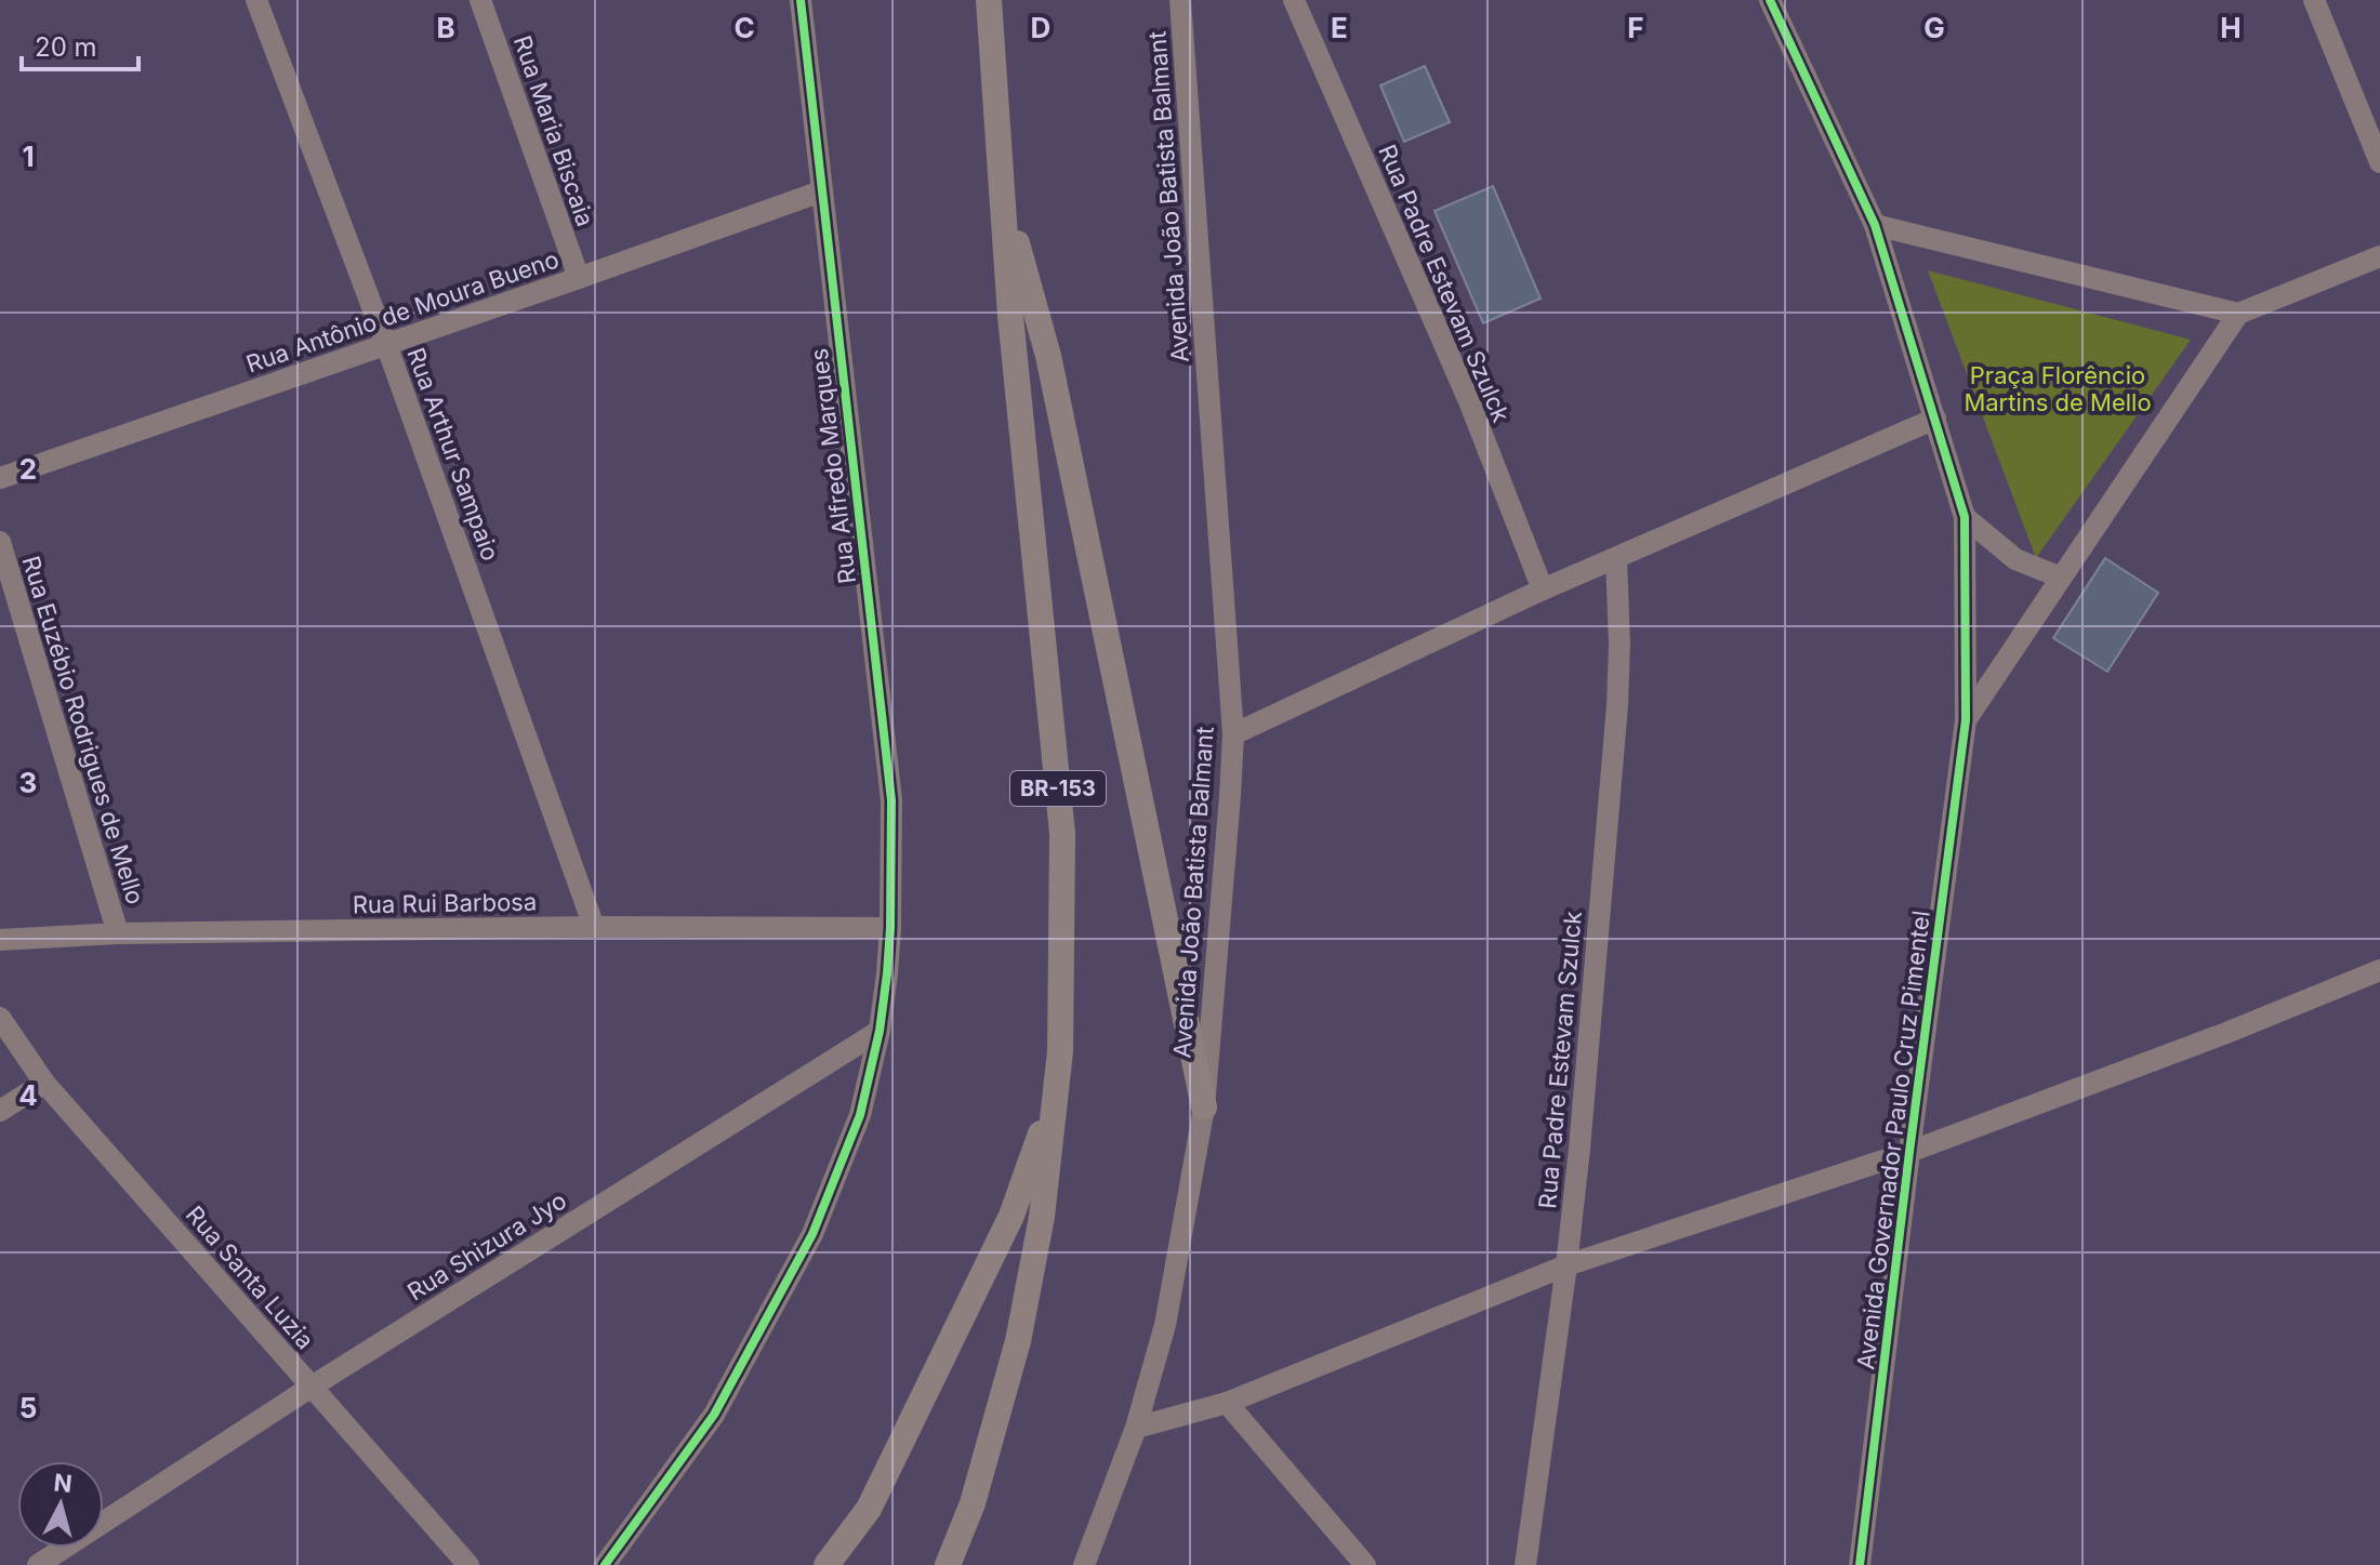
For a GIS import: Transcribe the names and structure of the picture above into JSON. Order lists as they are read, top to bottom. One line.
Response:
{"streets":{"highway":["BR-153"],"street":["Rua Maria Biscaia","Avenida João Batista Balmant","Rua Padre Estevam Szulck","Rua Antônio de Moura Bueno","Rua Arthur Sampaio","Rua Alfredo Marques","Rua Euzébio Rodrigues de Mello","Rua Rui Barbosa","Avenida Governador Paulo Cruz Pimentel","Rua Shizura Jyo","Rua Santa Luzia"]},"crossings":[["Rua Maria Biscaia","Rua Antônio de Moura Bueno"],["Rua Antônio de Moura Bueno","Rua Arthur Sampaio"],["Rua Antônio de Moura Bueno","Rua Alfredo Marques"],["Rua Arthur Sampaio","Rua Rui Barbosa"],["Rua Alfredo Marques","Rua Rui Barbosa"],["Rua Euzébio Rodrigues de Mello","Rua Rui Barbosa"],["Rua Shizura Jyo","Rua Santa Luzia"]],"parks":["Praça Florêncio Martins de Mello"],"scale_bar":"20 m","north":"top","grid":{"columns":["B","C","D","E","F","G","H"],"rows":["1","2","3","4","5"]}}
